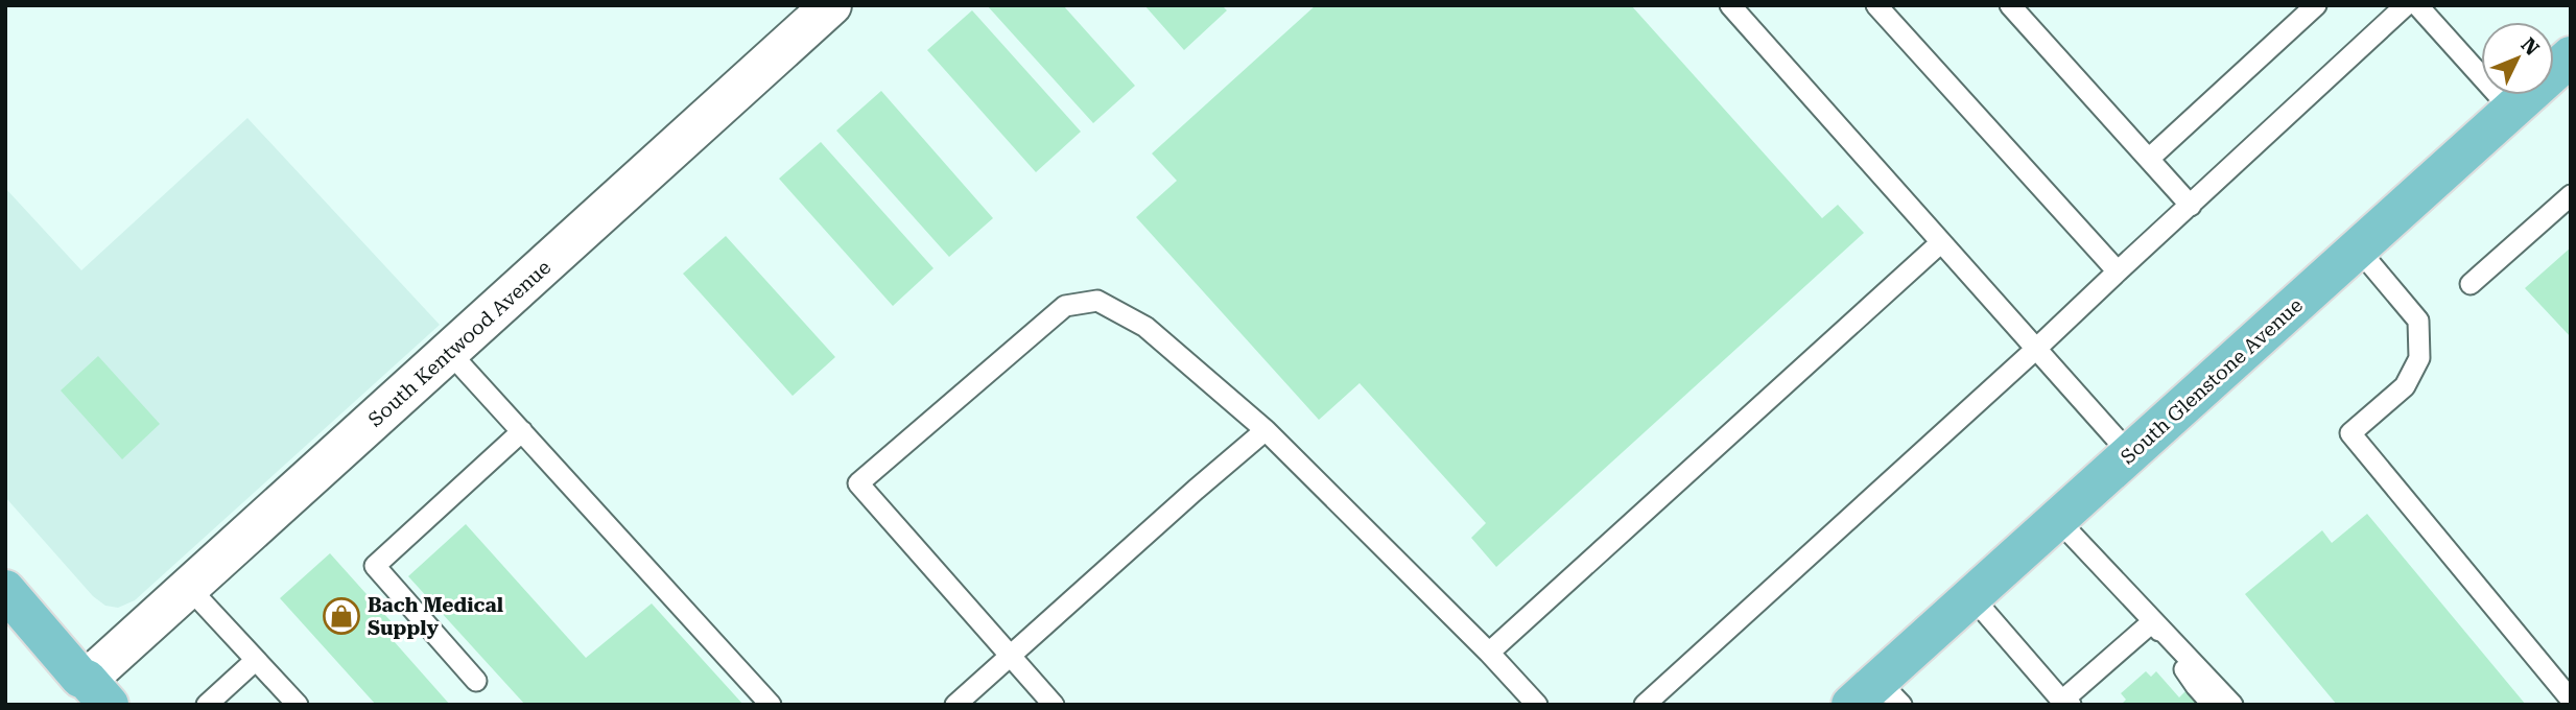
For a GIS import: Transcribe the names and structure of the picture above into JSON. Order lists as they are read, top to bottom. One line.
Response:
{"streets":{"main road":["South Glenstone Avenue"],"street":["South Kentwood Avenue"]},"places":{"shop":["Bach Medical Supply"]},"north":"top right"}
